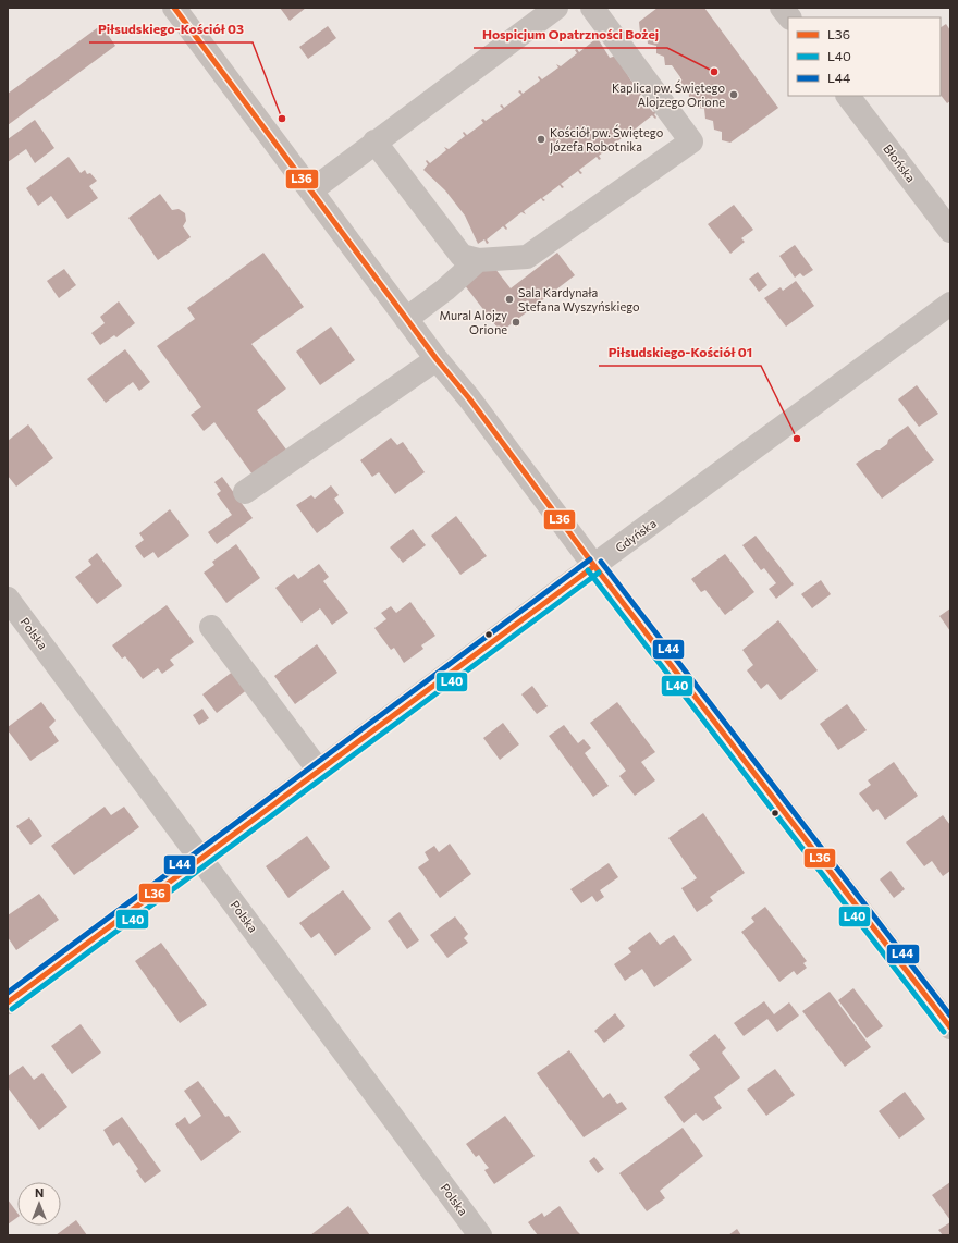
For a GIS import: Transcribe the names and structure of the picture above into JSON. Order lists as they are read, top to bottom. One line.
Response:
{"streets":{"street":["Błońska","Gdyńska","Polska"]},"crossings":[["Gdyńska","Polska"]],"places":["Hospicjum Opatrzności Bożej","Kaplica pw. Świętego Alojzego Orione","Piłsudskiego-Kościół 03","Kościół pw. Świętego Józefa Robotnika","Sala Kardynała Stefana Wyszyńskiego","Mural Alojzy Orione","Piłsudskiego-Kościół 01"],"lines":["transit line L36","transit line L44","transit line L40"],"legend":["L36","L40","L44"],"north":"top"}
